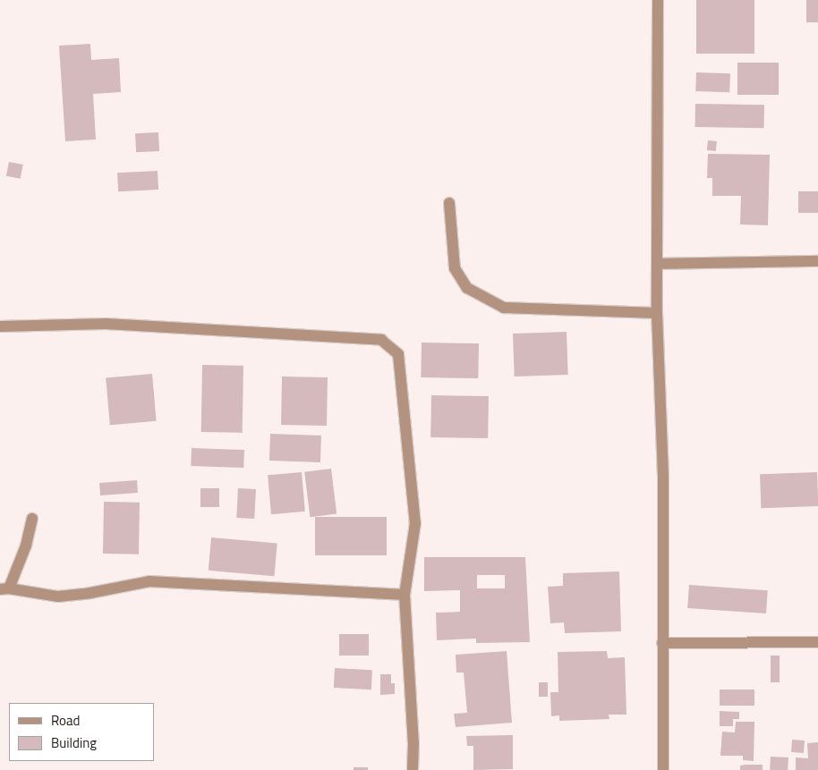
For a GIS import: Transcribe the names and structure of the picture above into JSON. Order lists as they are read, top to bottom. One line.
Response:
{"legend":["Road","Building"]}
